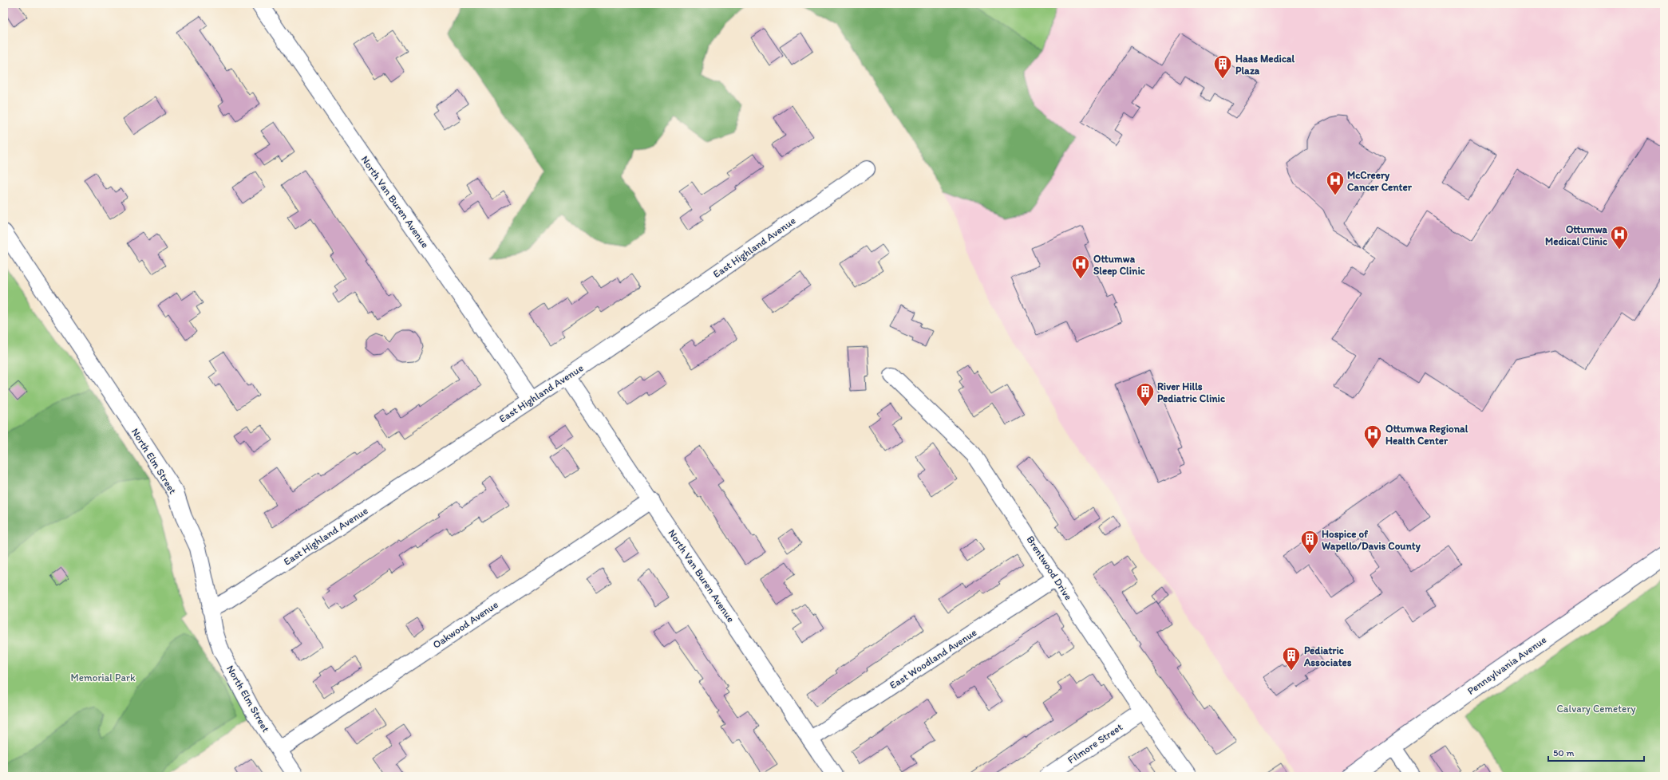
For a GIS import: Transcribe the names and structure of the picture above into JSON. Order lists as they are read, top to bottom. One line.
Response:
{"streets":{"main road":["Pennsylvania Avenue"],"street":["North Van Buren Avenue","East Highland Avenue","North Elm Street","Brentwood Drive","Oakwood Avenue","East Woodland Avenue","Filmore Street"]},"crossings":[["North Van Buren Avenue","East Highland Avenue"],["North Van Buren Avenue","Oakwood Avenue"],["North Van Buren Avenue","East Woodland Avenue"],["East Highland Avenue","North Elm Street"],["North Elm Street","Oakwood Avenue"],["Brentwood Drive","East Woodland Avenue"],["Brentwood Drive","Filmore Street"]],"parks":["Memorial Park","Calvary Cemetery"],"places":{"building":["Haas Medical Plaza","River Hills Pediatric Clinic","Hospice of Wapello/Davis County","Pediatric Associates"],"hospital":["McCreery Cancer Center","Ottumwa Medical Clinic","Ottumwa Sleep Clinic","Ottumwa Regional Health Center"]},"scale_bar":"50 m"}
